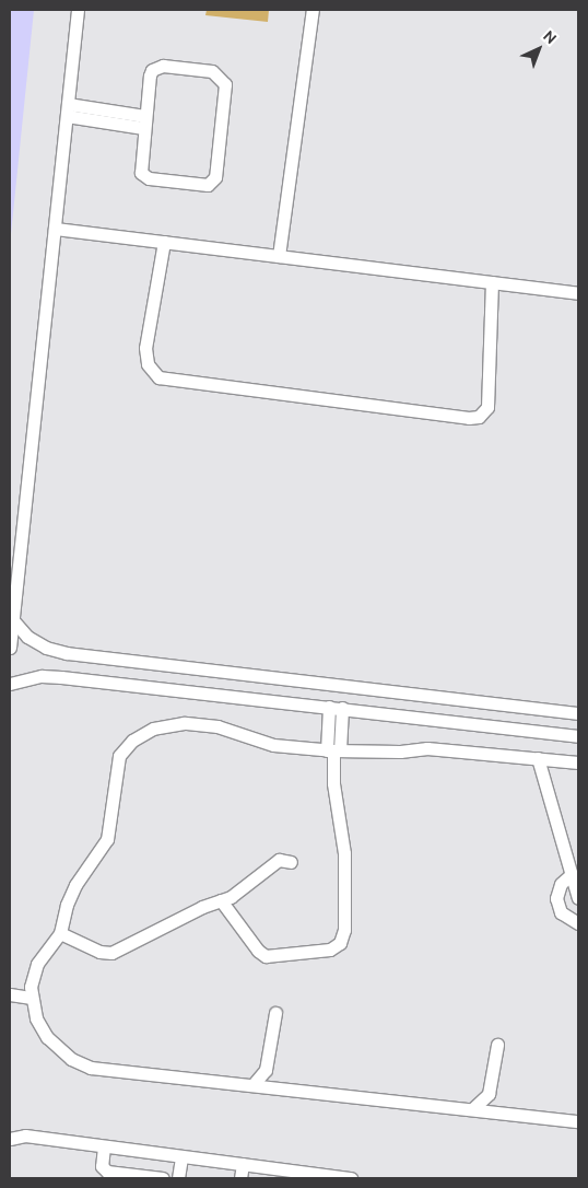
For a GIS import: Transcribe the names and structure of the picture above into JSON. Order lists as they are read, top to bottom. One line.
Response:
{"north":"top right"}
